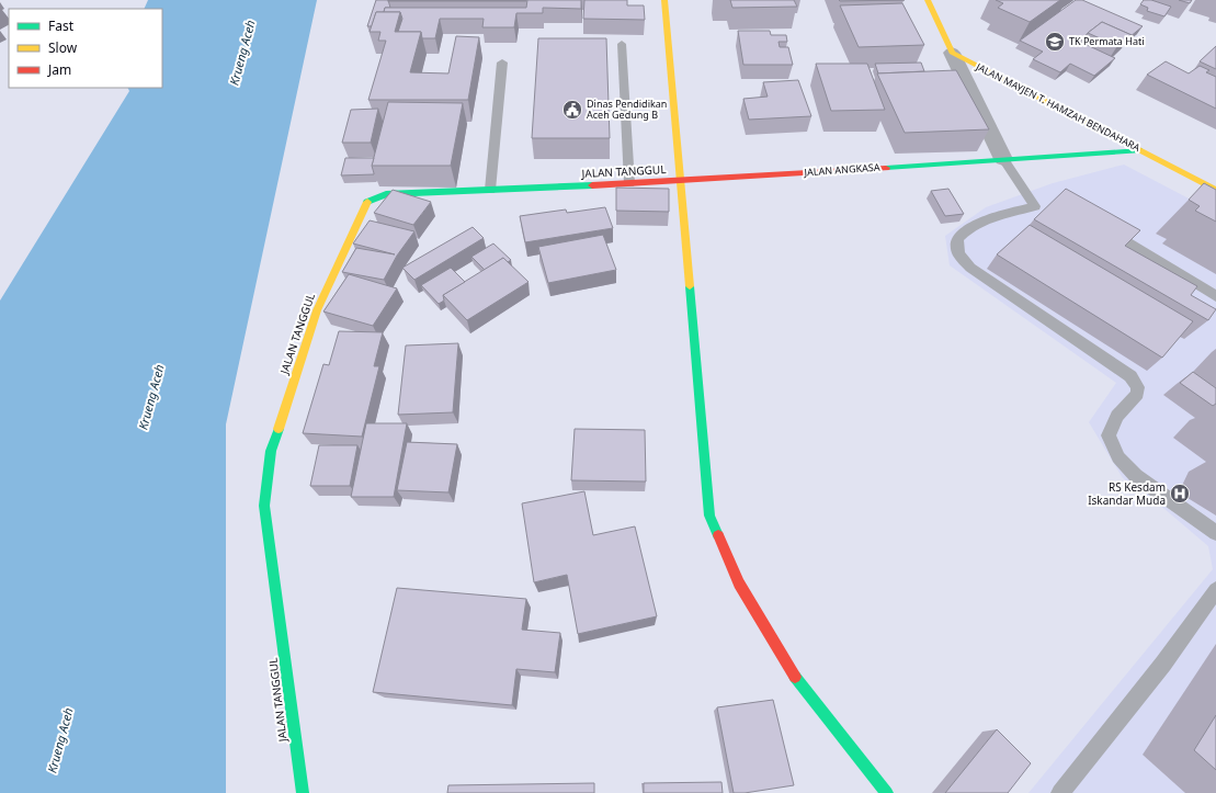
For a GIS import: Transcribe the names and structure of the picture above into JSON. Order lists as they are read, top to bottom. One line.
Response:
{"streets":{"street":["JALAN MAYJEN T. HAMZAH BENDAHARA","JALAN ANGKASA","JALAN TANGGUL"]},"crossings":[["JALAN MAYJEN T. HAMZAH BENDAHARA","JALAN ANGKASA"],["JALAN ANGKASA","JALAN TANGGUL"]],"water":["Krueng Aceh"],"places":{"school or university":["TK Permata Hati"],"public building":["Dinas Pendidikan Aceh Gedung B"],"hospital":["RS Kesdam Iskandar Muda"]},"legend":["Fast","Slow","Jam"]}
